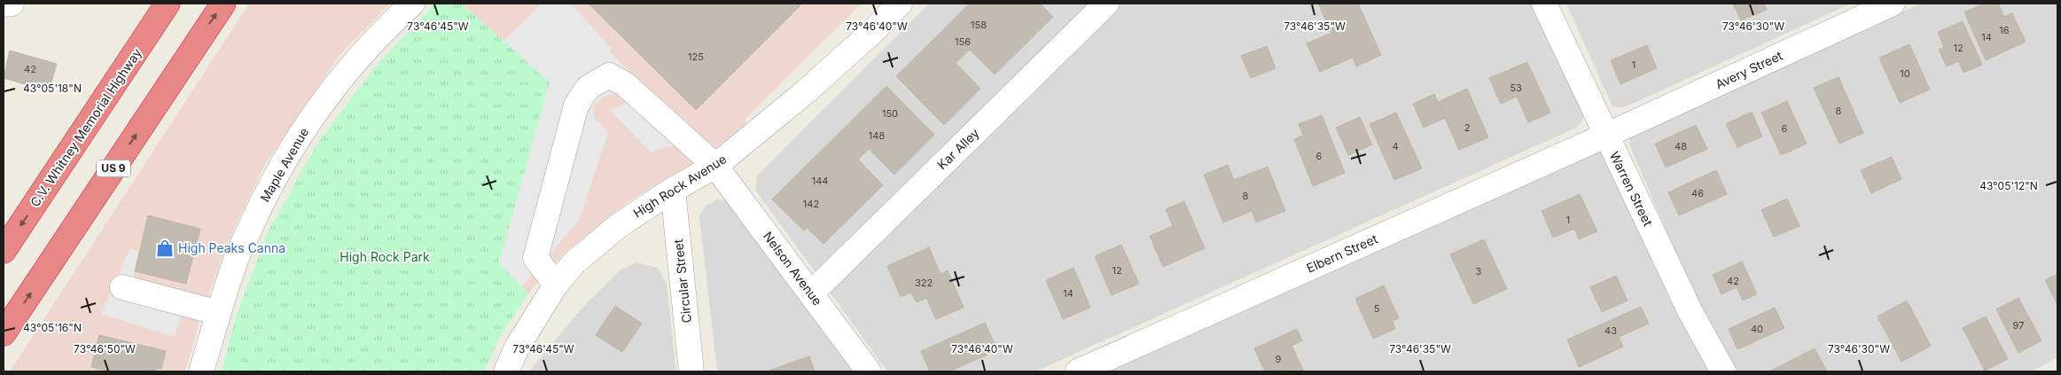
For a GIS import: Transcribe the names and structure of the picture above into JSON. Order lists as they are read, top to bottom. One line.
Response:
{"streets":{"highway":["C.V. Whitney Memorial Highway","US 9"],"street":["Avery Street","Kar Alley","Maple Avenue","High Rock Avenue","Warren Street","Elbern Street","Nelson Avenue","Circular Street"]},"crossings":[["Avery Street","Warren Street"],["Avery Street","Elbern Street"],["Kar Alley","Nelson Avenue"],["High Rock Avenue","Nelson Avenue"],["High Rock Avenue","Circular Street"],["Warren Street","Elbern Street"]],"parks":["High Rock Park"],"places":{"shop":["High Peaks Canna"]},"house_numbers":["158","16","14","156","12","125","1","42","10","53","8","150","2","6","148","4","48","6","144","46","8","142","1","12","3","42","322","14","5","97","40","43","9"],"coordinates":["73°46'45\"W","73°46'40\"W","73°46'35\"W","73°46'30\"W","43°05'18\"N","43°05'12\"N","43°05'16\"N","73°46'50\"W"]}
